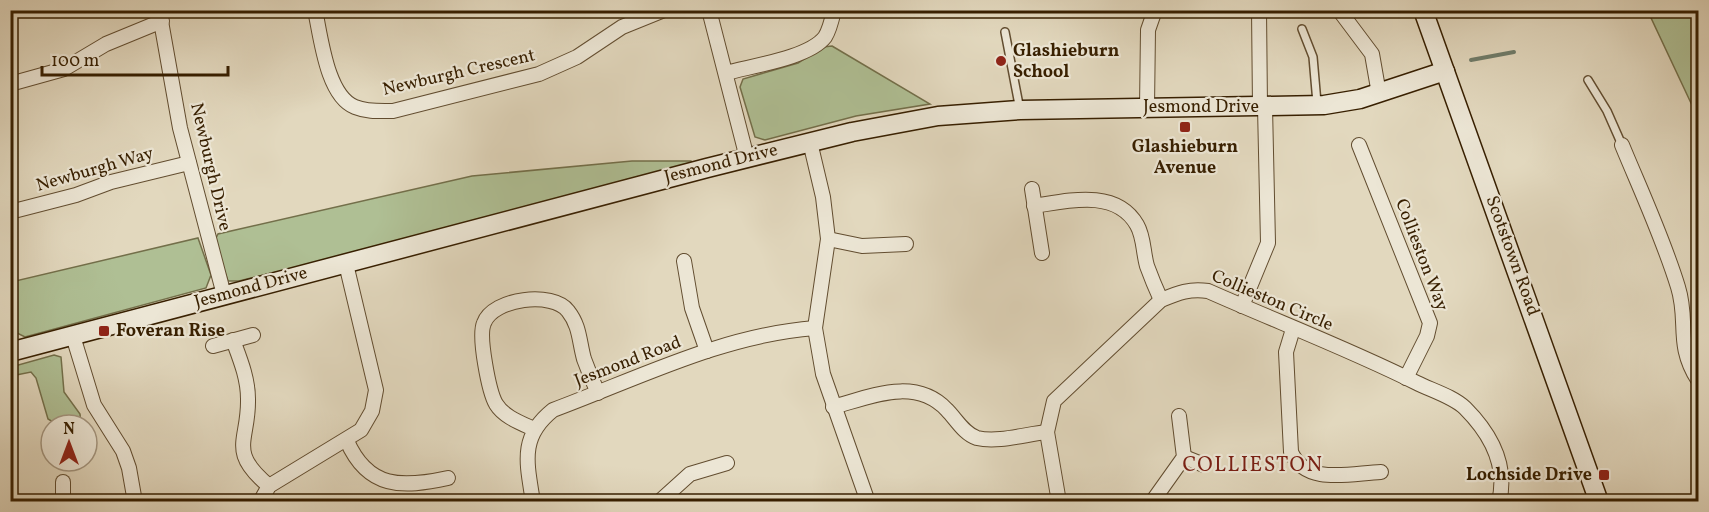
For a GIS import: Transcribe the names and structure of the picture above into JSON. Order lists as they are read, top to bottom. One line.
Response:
{"streets":{"street":["Newburgh Crescent","Jesmond Drive","Newburgh Drive","Newburgh Way","Collieston Way","Scotstown Road","Collieston Circle","Jesmond Road"]},"crossings":[["Jesmond Drive","Newburgh Drive"],["Jesmond Drive","Scotstown Road"],["Newburgh Drive","Newburgh Way"],["Collieston Way","Collieston Circle"]],"districts":["COLLIESTON"],"places":{"other":["Glashieburn School"],"transit":["Glashieburn Avenue","Foveran Rise","Lochside Drive"]},"scale_bar":"100 m","north":"top"}
